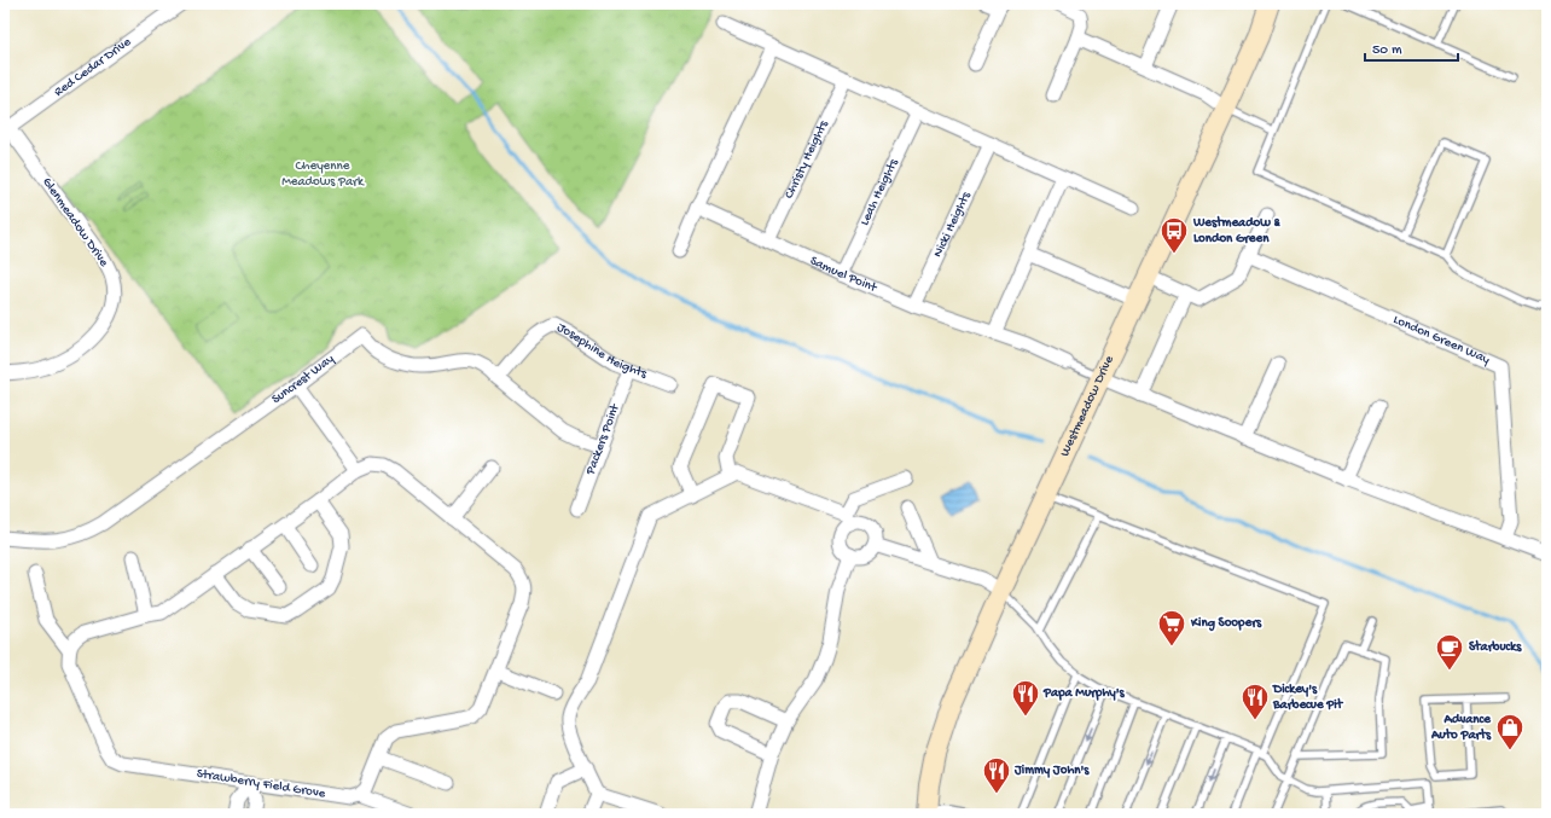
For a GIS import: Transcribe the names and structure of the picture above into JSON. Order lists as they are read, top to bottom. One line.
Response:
{"streets":{"street":["Red Cedar Drive","Christy Heights","Leah Heights","Glenmeadow Drive","Nicki Heights","Samuel Point","London Green Way","Josephine Heights","Suncrest Way","Westmeadow Drive","Packers Point","Strawberry Field Grove"]},"crossings":[["Red Cedar Drive","Glenmeadow Drive"],["Christy Heights","Samuel Point"],["Leah Heights","Samuel Point"],["Nicki Heights","Samuel Point"],["Josephine Heights","Suncrest Way"],["Josephine Heights","Packers Point"],["Suncrest Way","Packers Point"]],"parks":["Cheyenne Meadows Park"],"places":{"bus stop":["Westmeadow & London Green"],"supermarket":["King Soopers"],"cafe":["Starbucks"],"restaurant":["Papa Murphy's","Dickey's Barbecue Pit","Jimmy John's"],"shop":["Advance Auto Parts"]},"scale_bar":"50 m"}
